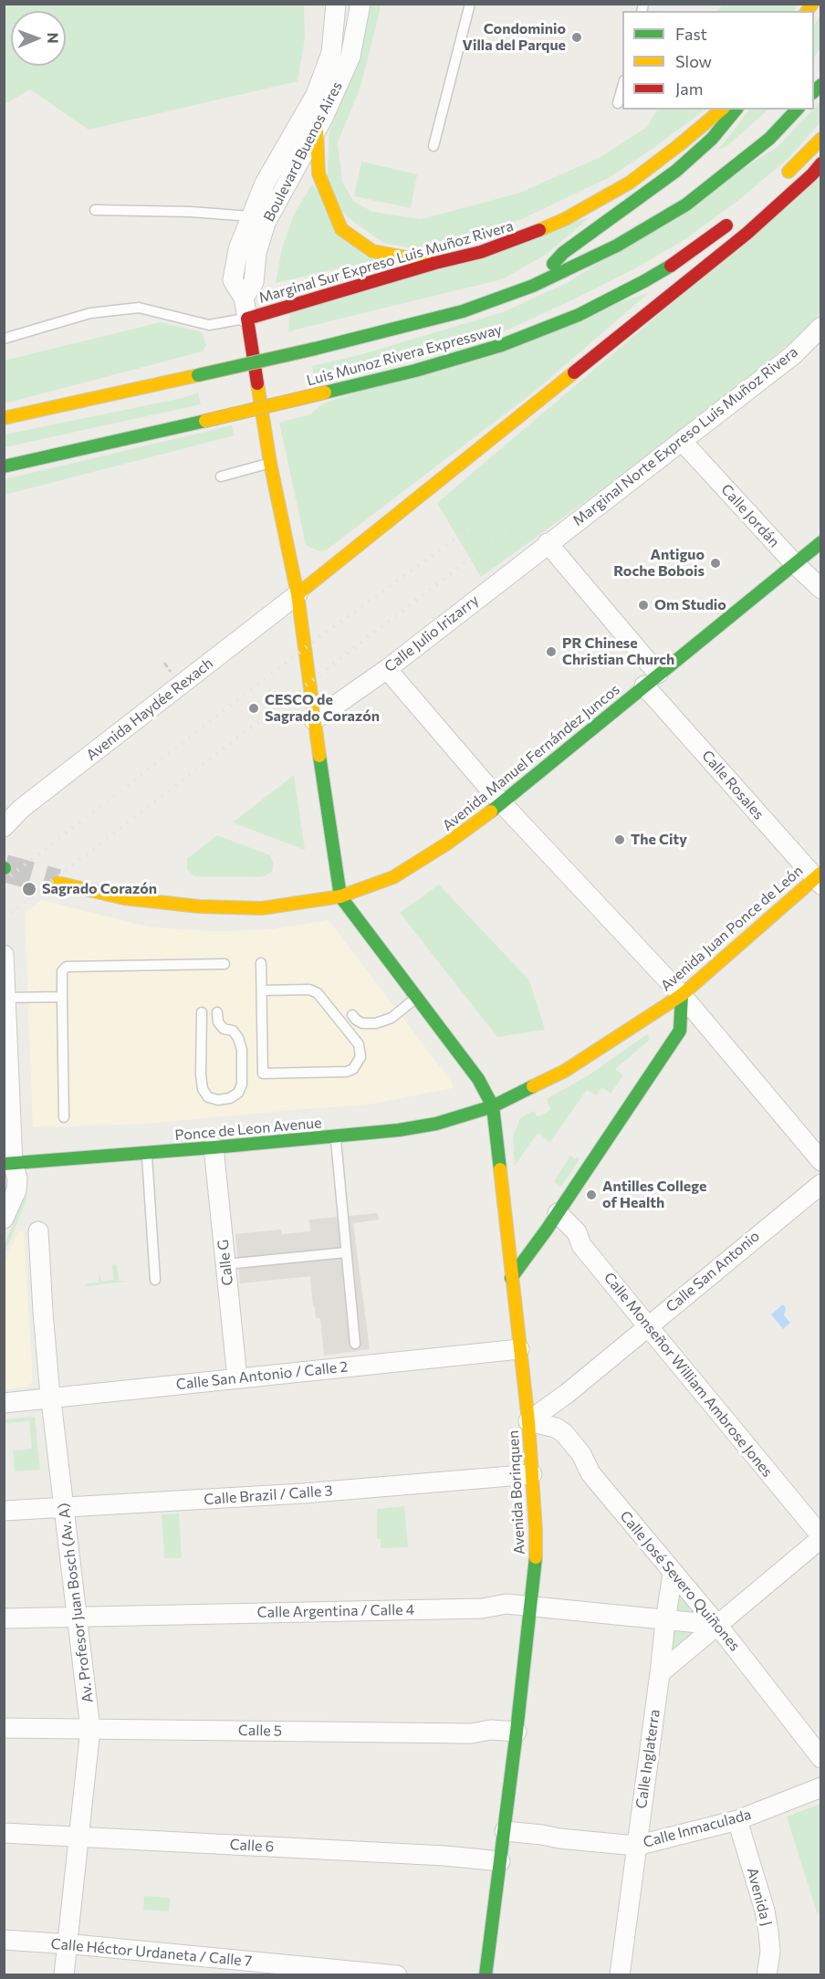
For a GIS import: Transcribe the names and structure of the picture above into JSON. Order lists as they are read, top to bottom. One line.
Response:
{"streets":{"main road":["Marginal Sur Expreso Luis Muñoz Rivera","Luis Munoz Rivera Expressway","Avenida Manuel Fernández Juncos","Avenida Juan Ponce de León","Ponce de Leon Avenue","Avenida Borinquen"],"street":["Boulevard Buenos Aires","Marginal Norte Expreso Luis Muñoz Rivera","Calle Jordán","Calle Julio Irizarry","Avenida Haydée Rexach","Calle Rosales","Calle G","Calle San Antonio","Calle Monseñor William Ambrose Jones","Calle San Antonio / Calle 2","Calle Brazil / Calle 3","Calle José Severo Quiñones","Av. Profesor Juan Bosch (Av. A)","Calle Argentina / Calle 4","Calle 5","Calle Inglaterra","Calle Inmaculada","Calle 6","Avenida J","Calle Héctor Urdaneta / Calle 7"]},"crossings":[["Boulevard Buenos Aires","Marginal Sur Expreso Luis Muñoz Rivera"],["Marginal Norte Expreso Luis Muñoz Rivera","Calle Jordán"],["Marginal Norte Expreso Luis Muñoz Rivera","Calle Julio Irizarry"],["Marginal Norte Expreso Luis Muñoz Rivera","Calle Rosales"],["Calle Jordán","Avenida Manuel Fernández Juncos"],["Calle Julio Irizarry","Calle Rosales"],["Avenida Manuel Fernández Juncos","Calle Rosales"],["Calle Rosales","Avenida Juan Ponce de León"],["Avenida Juan Ponce de León","Ponce de Leon Avenue"],["Avenida Juan Ponce de León","Avenida Borinquen"],["Ponce de Leon Avenue","Calle G"],["Ponce de Leon Avenue","Avenida Borinquen"],["Calle G","Calle San Antonio / Calle 2"],["Calle San Antonio","Calle Monseñor William Ambrose Jones"],["Calle San Antonio","Avenida Borinquen"],["Calle San Antonio","Calle José Severo Quiñones"],["Calle San Antonio / Calle 2","Avenida Borinquen"],["Calle San Antonio / Calle 2","Av. Profesor Juan Bosch (Av. A)"],["Avenida Borinquen","Calle Brazil / Calle 3"],["Avenida Borinquen","Calle José Severo Quiñones"],["Avenida Borinquen","Calle Argentina / Calle 4"],["Avenida Borinquen","Calle 5"],["Avenida Borinquen","Calle Inmaculada"],["Avenida Borinquen","Calle 6"],["Calle Brazil / Calle 3","Av. Profesor Juan Bosch (Av. A)"],["Calle José Severo Quiñones","Calle Argentina / Calle 4"],["Calle José Severo Quiñones","Calle Inglaterra"],["Av. Profesor Juan Bosch (Av. A)","Calle Argentina / Calle 4"],["Av. Profesor Juan Bosch (Av. A)","Calle 5"],["Av. Profesor Juan Bosch (Av. A)","Calle 6"],["Av. Profesor Juan Bosch (Av. A)","Calle Héctor Urdaneta / Calle 7"],["Calle Argentina / Calle 4","Calle Inglaterra"],["Calle Inglaterra","Calle Inmaculada"],["Calle Inmaculada","Avenida J"]],"places":["Condominio Villa del Parque","Antiguo Roche Bobois","Om Studio","PR Chinese Christian Church","CESCO de Sagrado Corazón","The City","Sagrado Corazón","Antilles College of Health"],"legend":["Fast","Slow","Jam"],"north":"right"}
